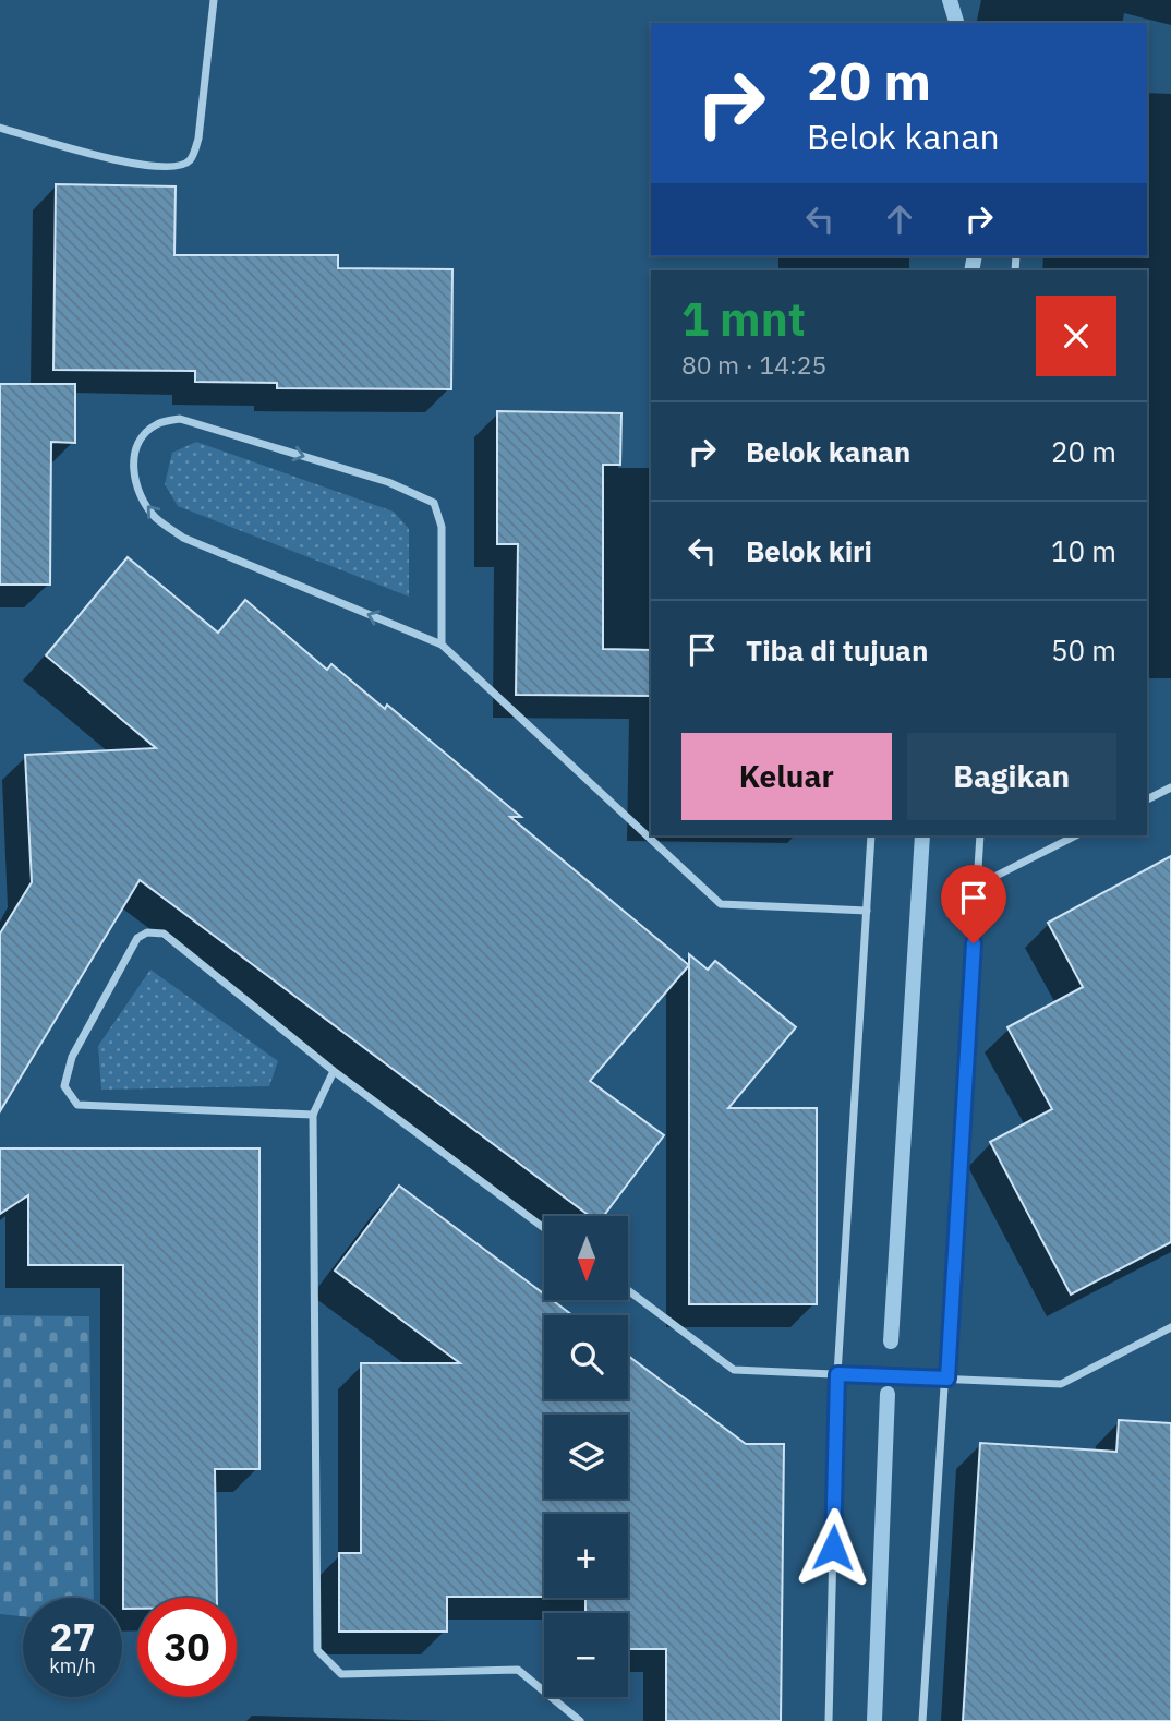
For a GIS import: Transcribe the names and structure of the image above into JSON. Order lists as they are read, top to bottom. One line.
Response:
{"north":"bottom","page":{"turn":["20 m","Belok kanan"],"heading":["1 mnt","80 m · 14:25"],"list":[{"name":"Belok kanan","value":"20 m"},{"name":"Belok kiri","value":"10 m"},{"name":"Tiba di tujuan","value":"50 m"}],"buttons":["Keluar","Bagikan"],"map_buttons":["+","−"],"speed":"27 km/h","limit":"30"}}
